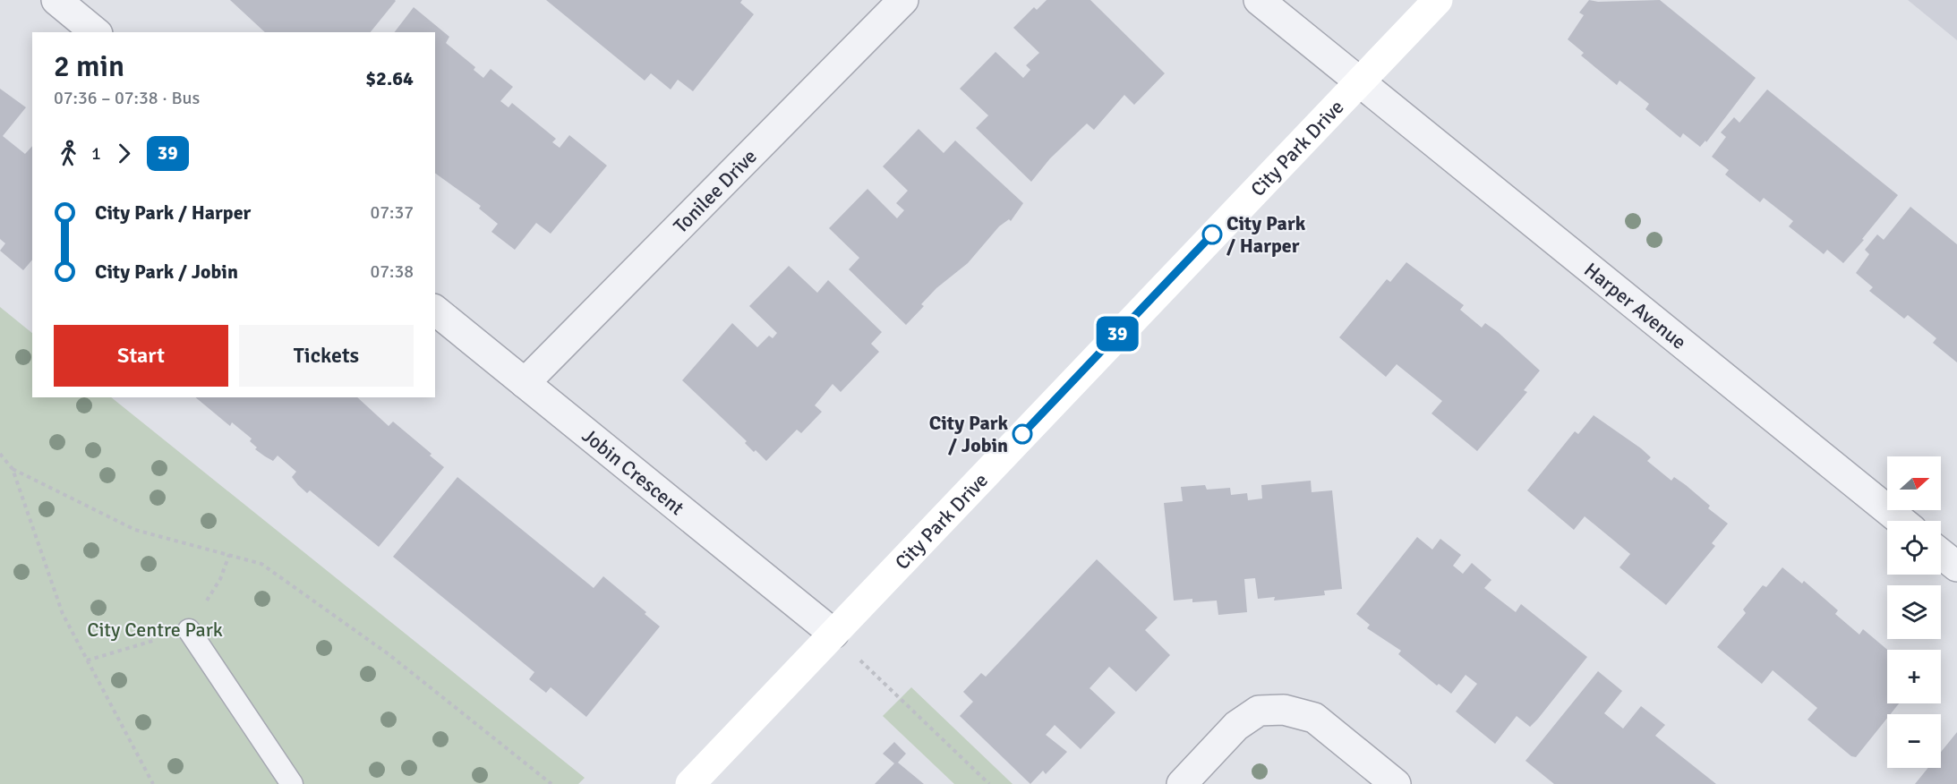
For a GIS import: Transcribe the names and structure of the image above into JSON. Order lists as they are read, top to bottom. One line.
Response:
{"streets":{"street":["City Park Drive","Tonilee Drive","Harper Avenue","Jobin Crescent"]},"crossings":[["City Park Drive","Harper Avenue"],["City Park Drive","Jobin Crescent"],["Tonilee Drive","Jobin Crescent"]],"parks":["City Centre Park"],"places":["City Park / Harper","City Park / Jobin"],"lines":["bus line 39"],"north":"right","page":{"on_map":"39","heading":["2 min","07:36 – 07:38 · Bus","$2.64"],"legs":["1","39"],"list":[{"name":"City Park / Harper","value":"07:37"},{"name":"City Park / Jobin","value":"07:38"}],"buttons":["Start","Tickets"],"map_buttons":["+","−"]}}
